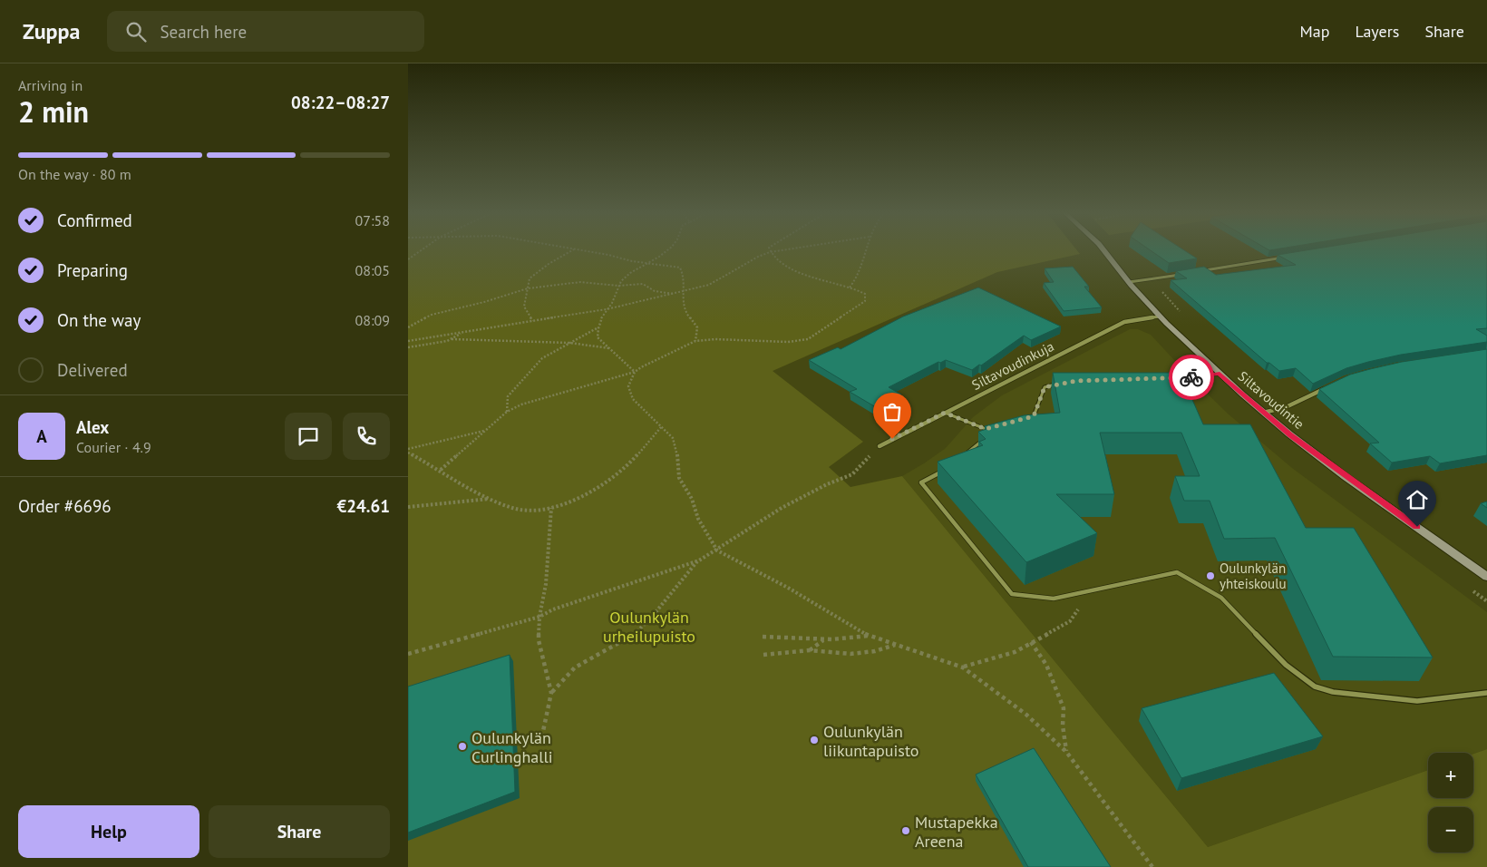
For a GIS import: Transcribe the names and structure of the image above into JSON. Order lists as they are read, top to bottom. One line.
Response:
{"streets":{"main road":["Siltavoudintie"],"street":["Siltavoudinkuja"]},"crossings":[["Siltavoudinkuja","Siltavoudintie"]],"parks":["Oulunkylän urheilupuisto"],"places":["Oulunkylän yhteiskoulu","Oulunkylän liikuntapuisto","Oulunkylän Curlinghalli","Mustapekka Areena"],"page":{"header":"Zuppa","search":"Search here","nav":["Map","Layers","Share"],"heading":["2 min","Arriving in","08:22–08:27"],"panel":["Alex","Courier · 4.9","Order #6696","€24.61"],"bar":"On the way · 80 m","list":[["Confirmed","07:58"],["Preparing","08:05"],["On the way","08:09"],"Delivered"],"round":"A","map_buttons":["+","−"],"buttons":["Help","Share"]}}
